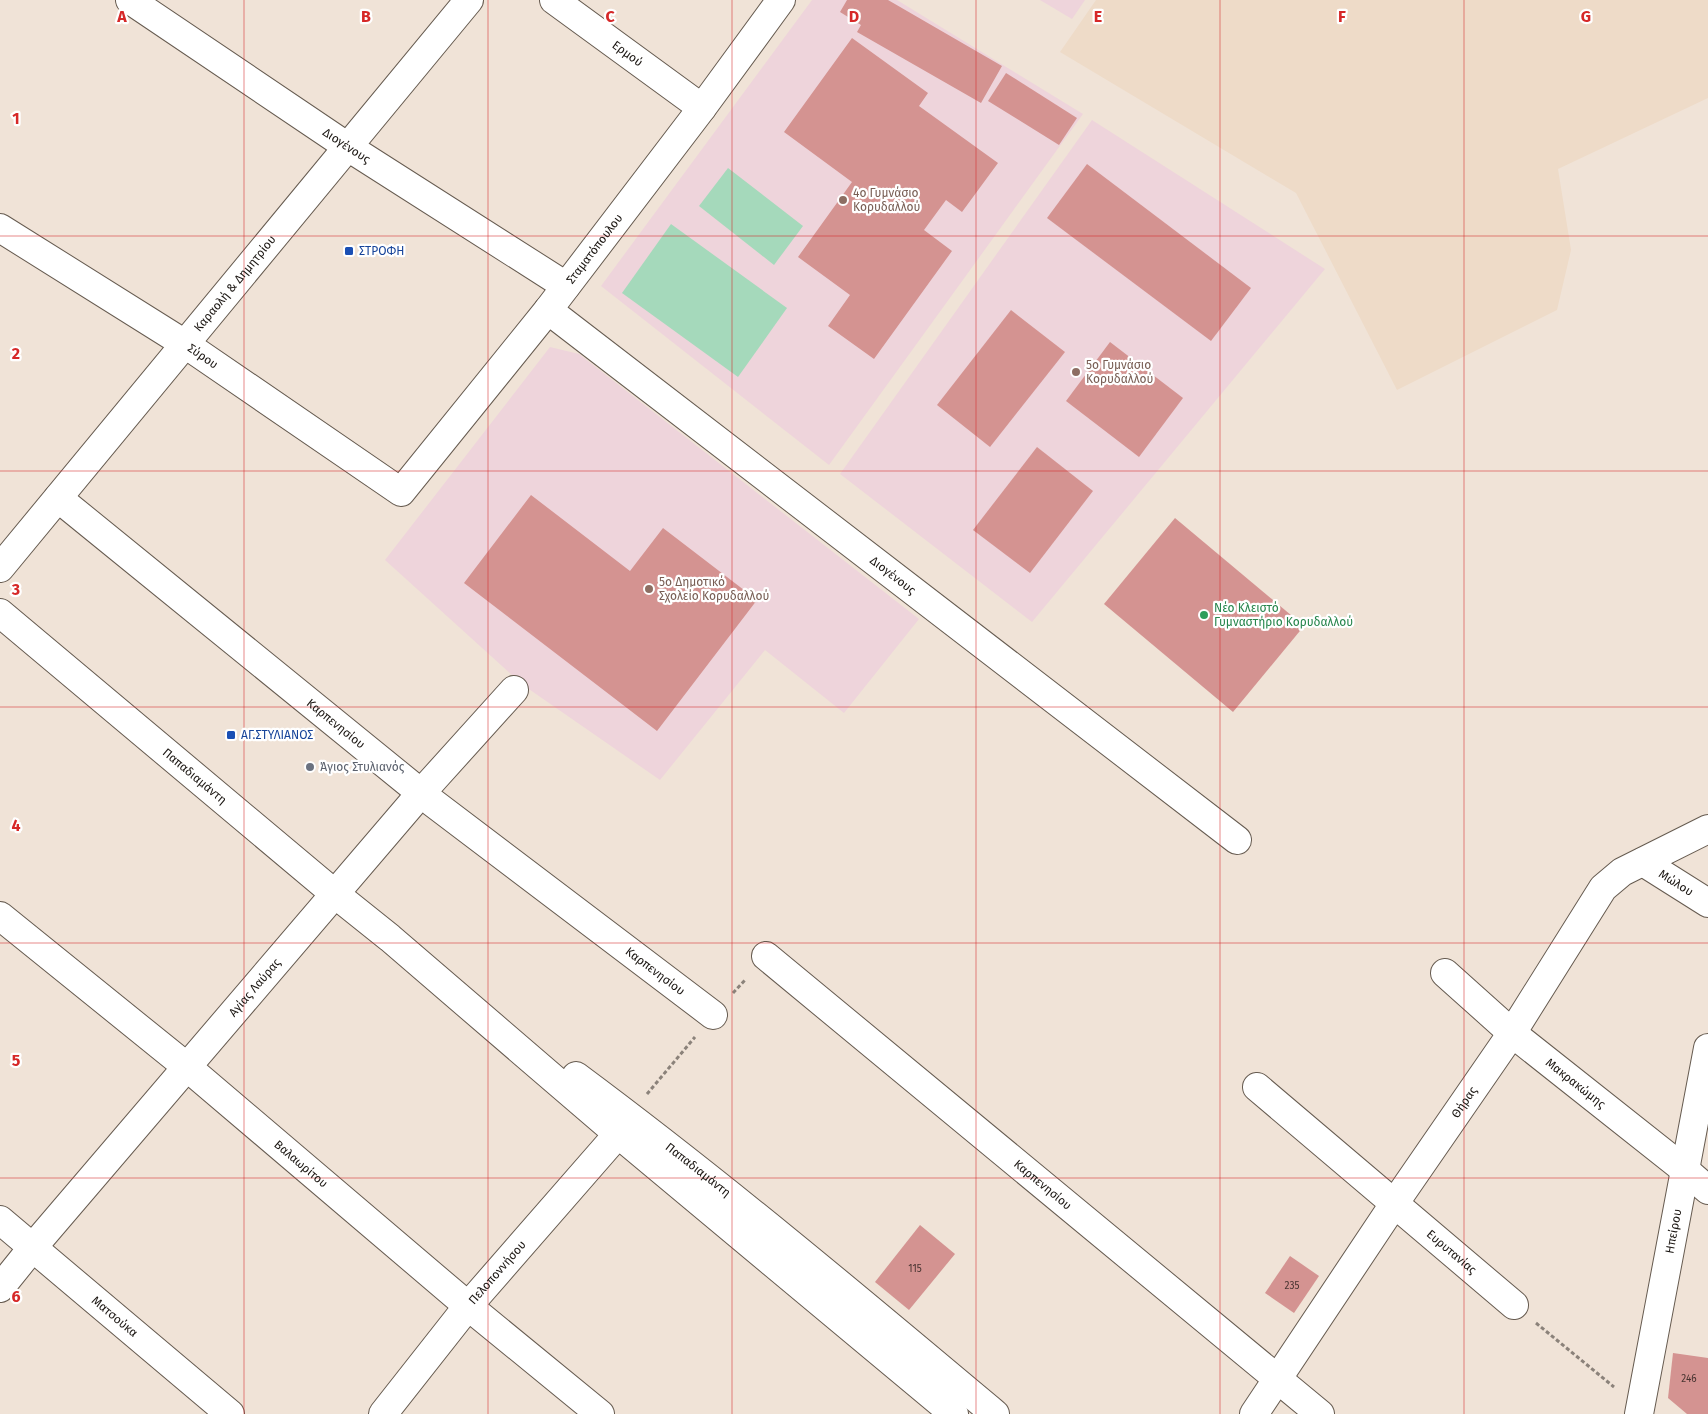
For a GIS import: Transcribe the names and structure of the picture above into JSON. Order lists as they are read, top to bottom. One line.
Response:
{"streets":{"street":["Ερμού","Διογένους","Σταματόπουλου","Καραολή & Δημητρίου","Σύρου","Καρπενησίου","Παπαδιαμάντη","Μώλου","Αγίας Λαύρας","Μακρακώμης","Θήρας","Βαλαωρίτου","Ηπείρου","Ευρυτανίας","Πελοποννήσου","Ματσούκα"]},"crossings":[["Ερμού","Σταματόπουλου"],["Διογένους","Σταματόπουλου"],["Διογένους","Καραολή & Δημητρίου"],["Σταματόπουλου","Σύρου"],["Καραολή & Δημητρίου","Σύρου"],["Καραολή & Δημητρίου","Καρπενησίου"],["Καρπενησίου","Αγίας Λαύρας"],["Καρπενησίου","Θήρας"],["Παπαδιαμάντη","Αγίας Λαύρας"],["Παπαδιαμάντη","Πελοποννήσου"],["Μώλου","Θήρας"],["Αγίας Λαύρας","Βαλαωρίτου"],["Αγίας Λαύρας","Ματσούκα"],["Μακρακώμης","Θήρας"],["Μακρακώμης","Ηπείρου"],["Θήρας","Ευρυτανίας"],["Βαλαωρίτου","Πελοποννήσου"]],"places":{"other":["4ο Γυμνάσιο Κορυδαλλού","5ο Γυμνάσιο Κορυδαλλού","5ο Δημοτικό Σχολείο Κορυδαλλού","Νέο Κλειστό Γυμναστήριο Κορυδαλλού","Άγιος Στυλιανός"],"transit":["ΣΤΡΟΦΗ","ΑΓ.ΣΤΥΛΙΑΝΟΣ"]},"house_numbers":["115","235","246"],"grid":{"columns":["A","B","C","D","E","F","G"],"rows":["1","2","3","4","5","6"]}}
